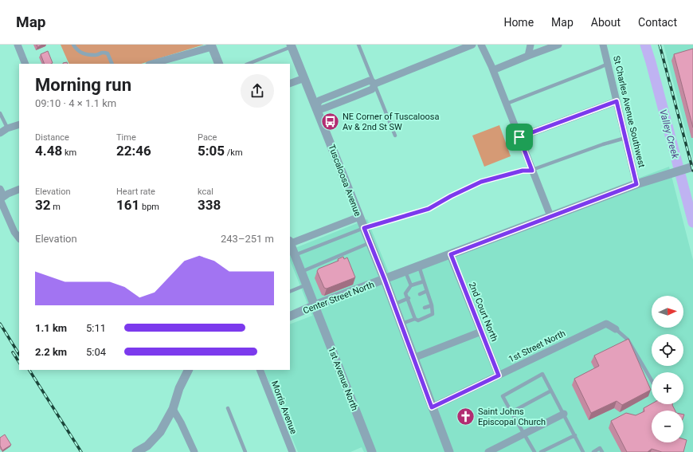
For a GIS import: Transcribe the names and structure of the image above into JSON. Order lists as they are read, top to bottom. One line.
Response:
{"streets":{"street":["St Charles Avenue Southwest","Tuscaloosa Avenue","Center Street North","2nd Court North","1st Street North","1st Avenue North","Morris Avenue"]},"crossings":[["St Charles Avenue Southwest","Center Street North"],["Tuscaloosa Avenue","Center Street North"],["Tuscaloosa Avenue","1st Street North"],["Center Street North","2nd Court North"],["Center Street North","1st Avenue North"],["2nd Court North","1st Street North"]],"water":["Valley Creek"],"places":{"bus stop":["NE Corner of Tuscaloosa Av & 2nd St SW"],"church":["Saint Johns Episcopal Church"]},"north":"right","page":{"header":"Map","nav":["Home","Map","About","Contact"],"heading":["Morning run","09:10 · 4 × 1.1 km"],"stats":[["Distance","4.48 km"],["Time","22:46"],["Pace","5:05 /km"],["Elevation","32 m"],["Heart rate","161 bpm"],["kcal","338"]],"chart":["Elevation","243–251 m"],"map_buttons":["+","−"],"list":[{"name":"1.1 km","note":"5:11"},{"name":"2.2 km","note":"5:04"}]}}
